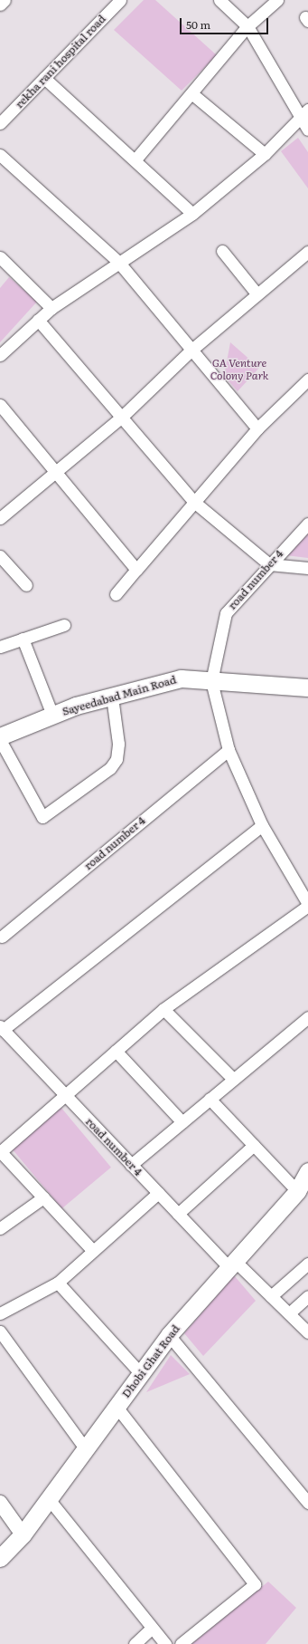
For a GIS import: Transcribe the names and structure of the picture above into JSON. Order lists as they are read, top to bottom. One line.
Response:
{"streets":{"main road":["Sayeedabad Main Road","Dhobi Ghat Road"],"street":["rekha rani hospital road","road number 4"]},"crossings":[["road number 4","Sayeedabad Main Road"],["road number 4","Dhobi Ghat Road"]],"parks":["GA Venture Colony Park"],"scale_bar":"50 m"}
